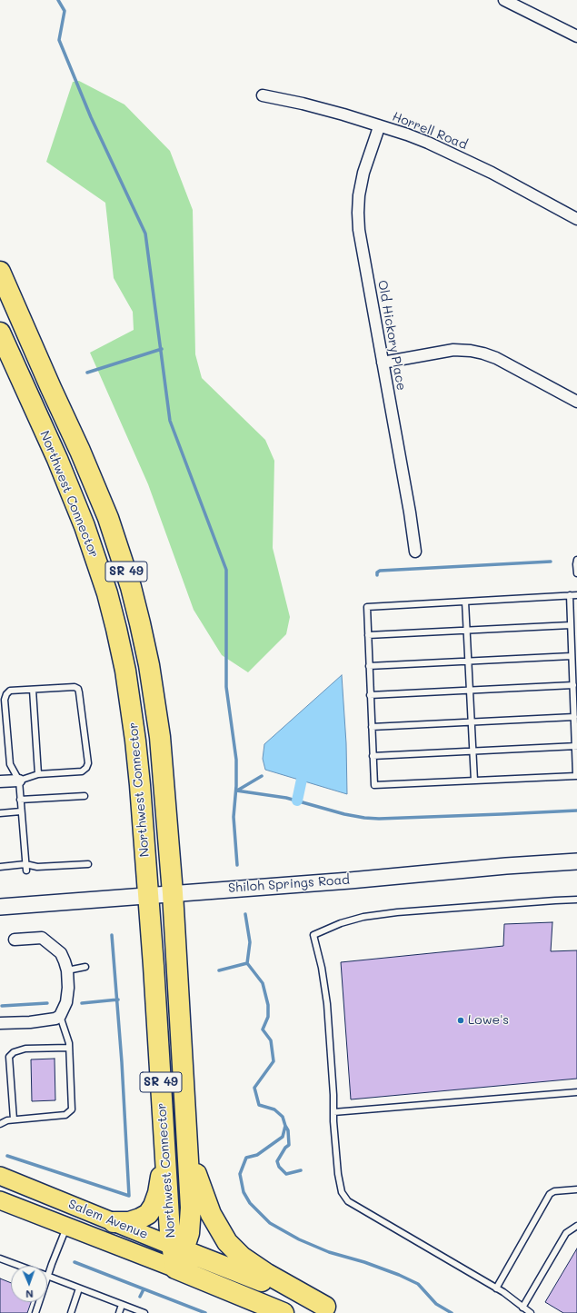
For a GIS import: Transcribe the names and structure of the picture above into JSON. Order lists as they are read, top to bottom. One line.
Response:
{"streets":{"highway":["Northwest Connector","SR 49","Salem Avenue"],"street":["Horrell Road","Old Hickory Place","Shiloh Springs Road"]},"crossings":[["Horrell Road","Old Hickory Place"],["Northwest Connector","SR 49"],["Northwest Connector","Shiloh Springs Road"],["Northwest Connector","Salem Avenue"],["SR 49","Salem Avenue"]],"places":["Lowe's"],"north":"bottom"}
